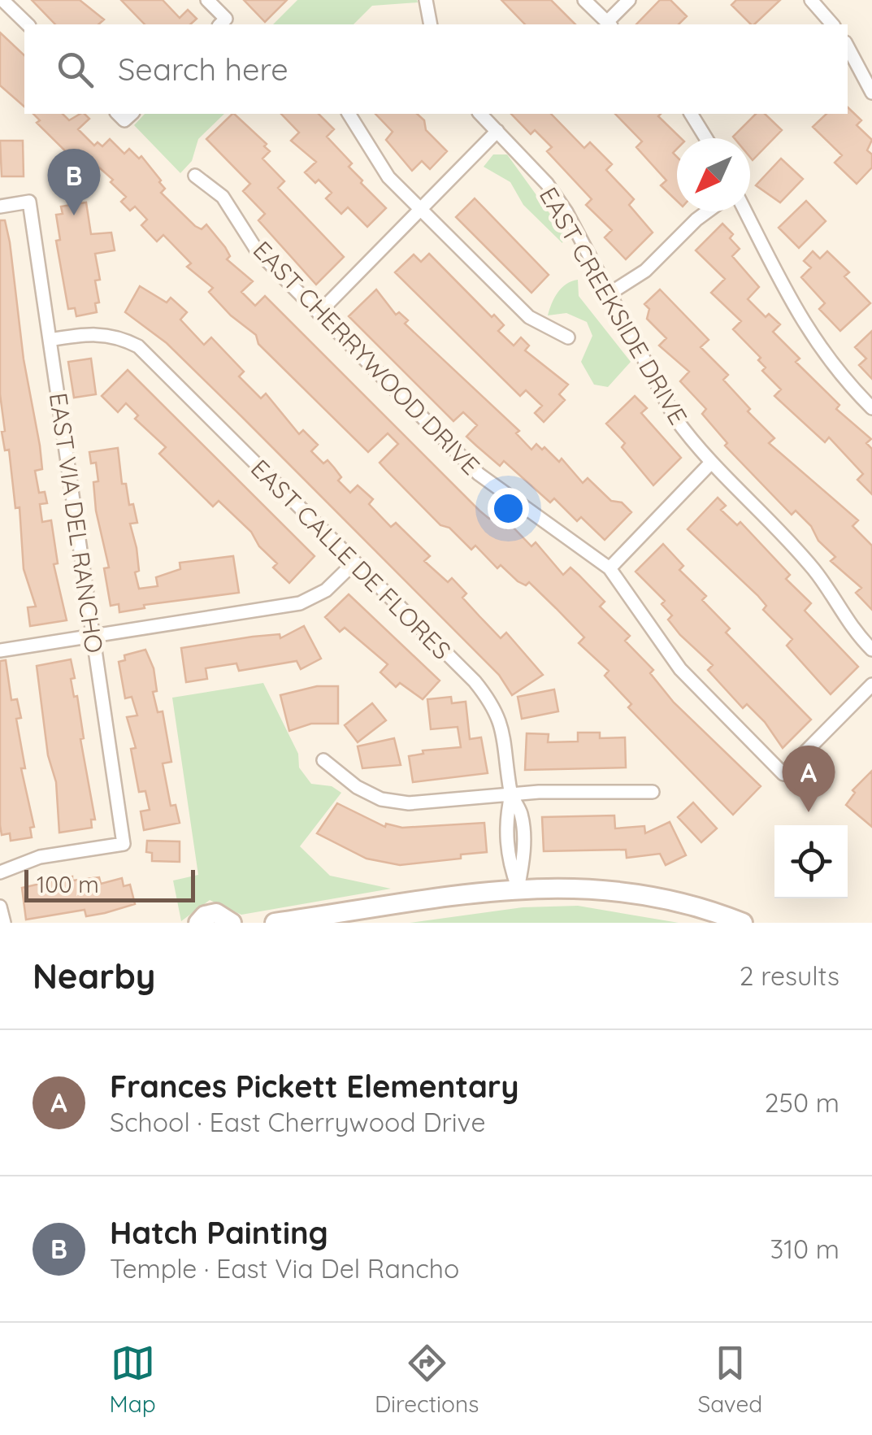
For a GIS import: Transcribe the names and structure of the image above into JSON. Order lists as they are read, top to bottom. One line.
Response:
{"streets":{"street":["EAST CREEKSIDE DRIVE","EAST CHERRYWOOD DRIVE","EAST VIA DEL RANCHO","EAST CALLE DE FLORES"]},"crossings":[["EAST VIA DEL RANCHO","EAST CALLE DE FLORES"]],"scale_bar":"100 m","north":"bottom left","page":{"search":"Search here","pins":["B","A"],"scale":"100 m","heading":["Nearby","2 results"],"list":[{"mark":"A","name":"Frances Pickett Elementary","note":"School · East Cherrywood Drive","value":"250 m"},{"mark":"B","name":"Hatch Painting","note":"Temple · East Via Del Rancho","value":"310 m"}],"nav":["Map","Directions","Saved"]}}
